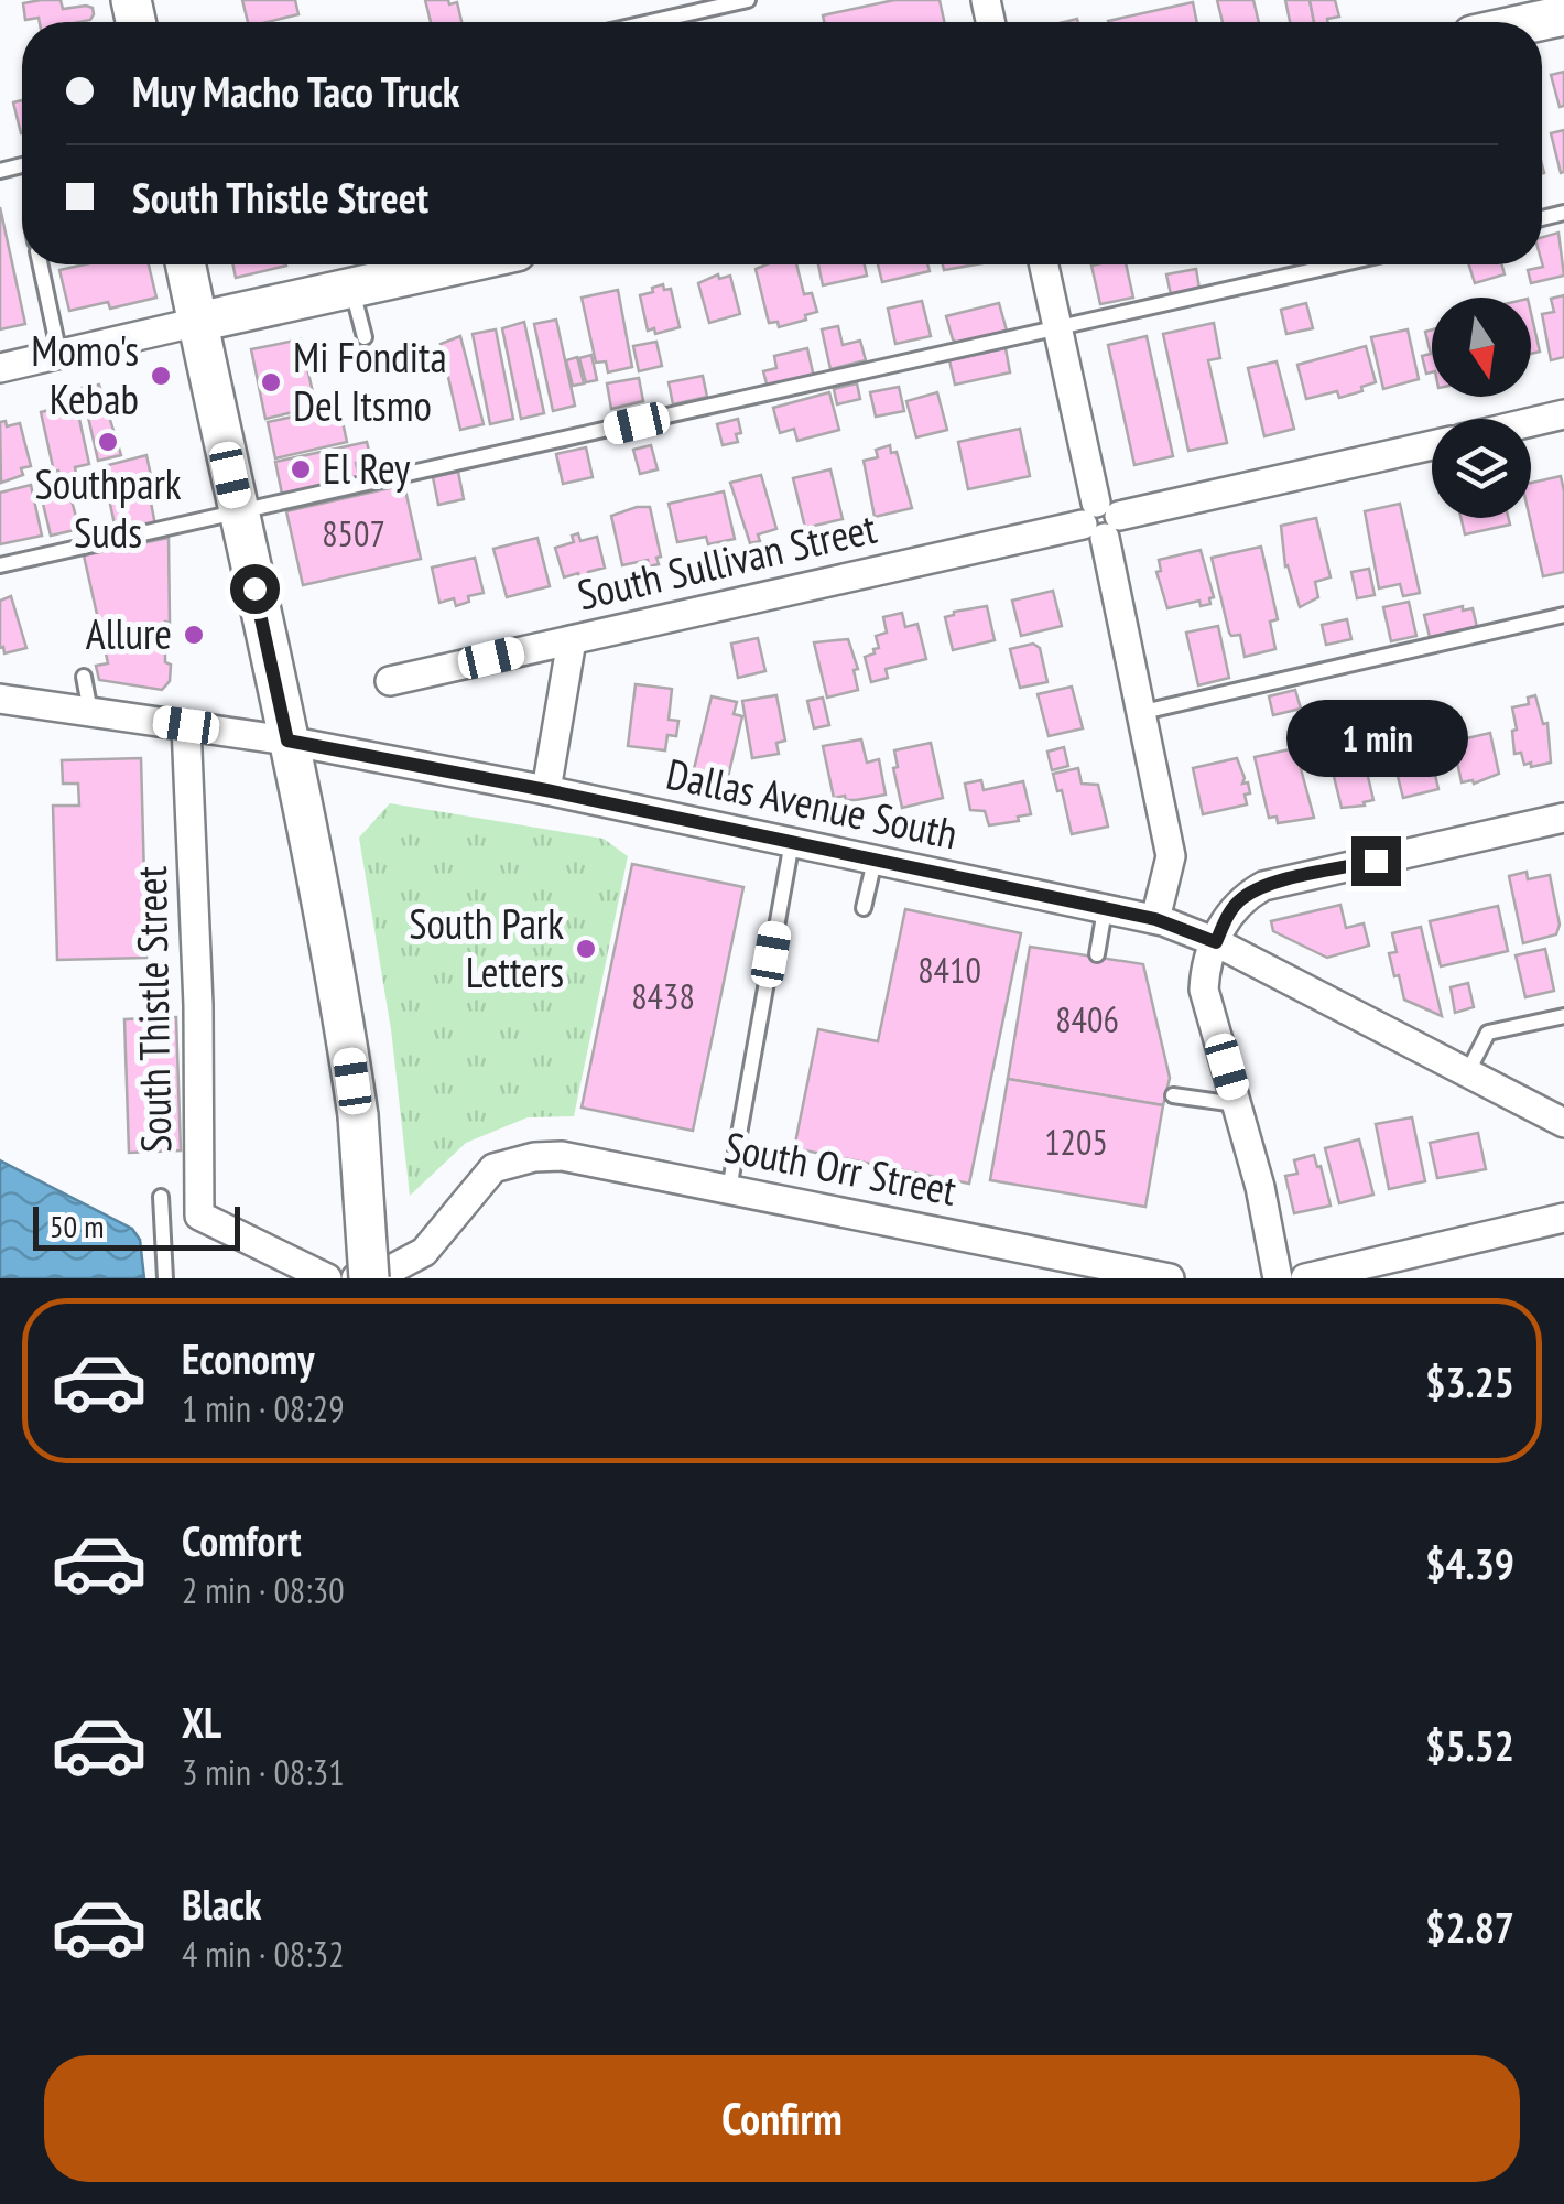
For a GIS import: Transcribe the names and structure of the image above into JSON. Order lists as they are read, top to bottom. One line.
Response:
{"streets":{"street":["South Sullivan Street","Dallas Avenue South","South Thistle Street","South Orr Street"]},"crossings":[["Dallas Avenue South","South Thistle Street"]],"places":["Momo's Kebab","Mi Fondita Del Itsmo","Southpark Suds","El Rey","Allure","South Park Letters"],"house_numbers":["8507","8410","8438","8406","1205"],"scale_bar":"50 m","north":"bottom","page":{"banner":["Muy Macho Taco Truck","South Thistle Street"],"bubble":"1 min","scale":"50 m","list":[{"name":"Economy","note":"1 min · 08:29","value":"$3.25"},{"name":"Comfort","note":"2 min · 08:30","value":"$4.39"},{"name":"XL","note":"3 min · 08:31","value":"$5.52"},{"name":"Black","note":"4 min · 08:32","value":"$2.87"}],"buttons":"Confirm"}}
